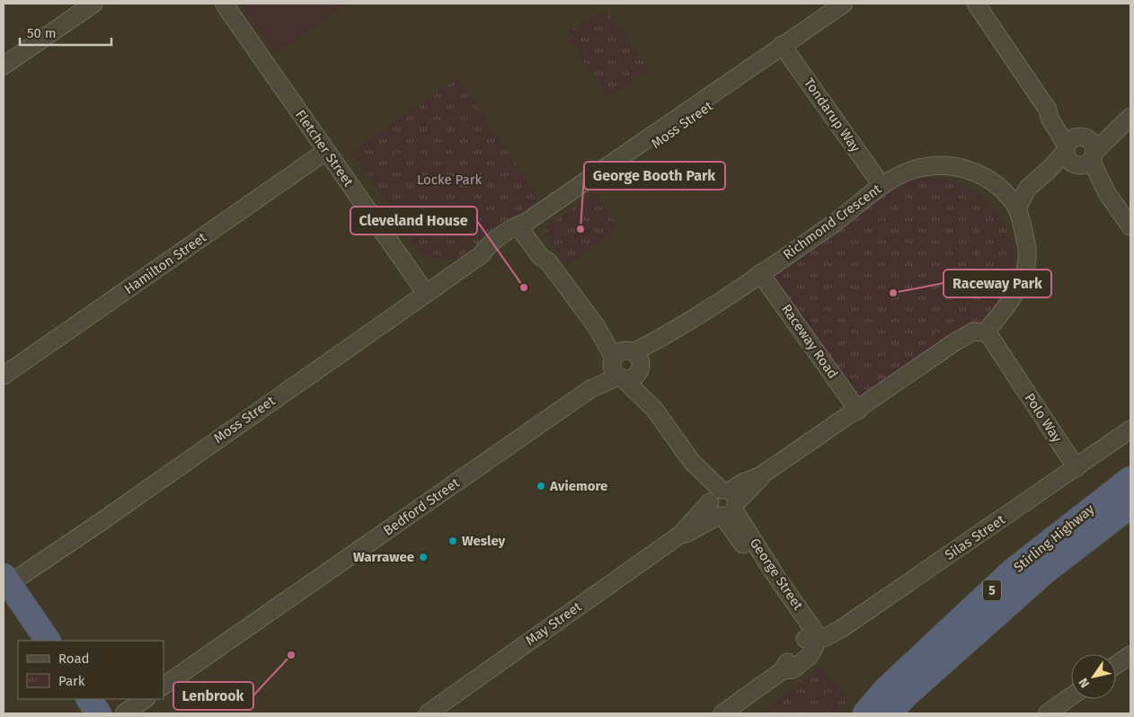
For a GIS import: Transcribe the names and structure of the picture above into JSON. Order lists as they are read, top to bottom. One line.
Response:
{"streets":{"highway":["Stirling Highway","5"],"street":["Tondarup Way","Moss Street","Fletcher Street","Richmond Crescent","Hamilton Street","Raceway Road","Polo Way","Bedford Street","Silas Street","George Street","May Street"]},"crossings":[["Tondarup Way","Moss Street"],["Tondarup Way","Richmond Crescent"],["Moss Street","Fletcher Street"],["Moss Street","George Street"],["Fletcher Street","Hamilton Street"],["Richmond Crescent","Raceway Road"],["Richmond Crescent","Bedford Street"],["Richmond Crescent","George Street"],["Polo Way","Silas Street"],["Bedford Street","George Street"],["Silas Street","George Street"],["George Street","May Street"]],"parks":["Locke Park"],"places":["George Booth Park","Cleveland House","Raceway Park","Aviemore","Wesley","Warrawee","Lenbrook"],"legend":["Road","Park"],"scale_bar":"50 m","north":"bottom left"}
